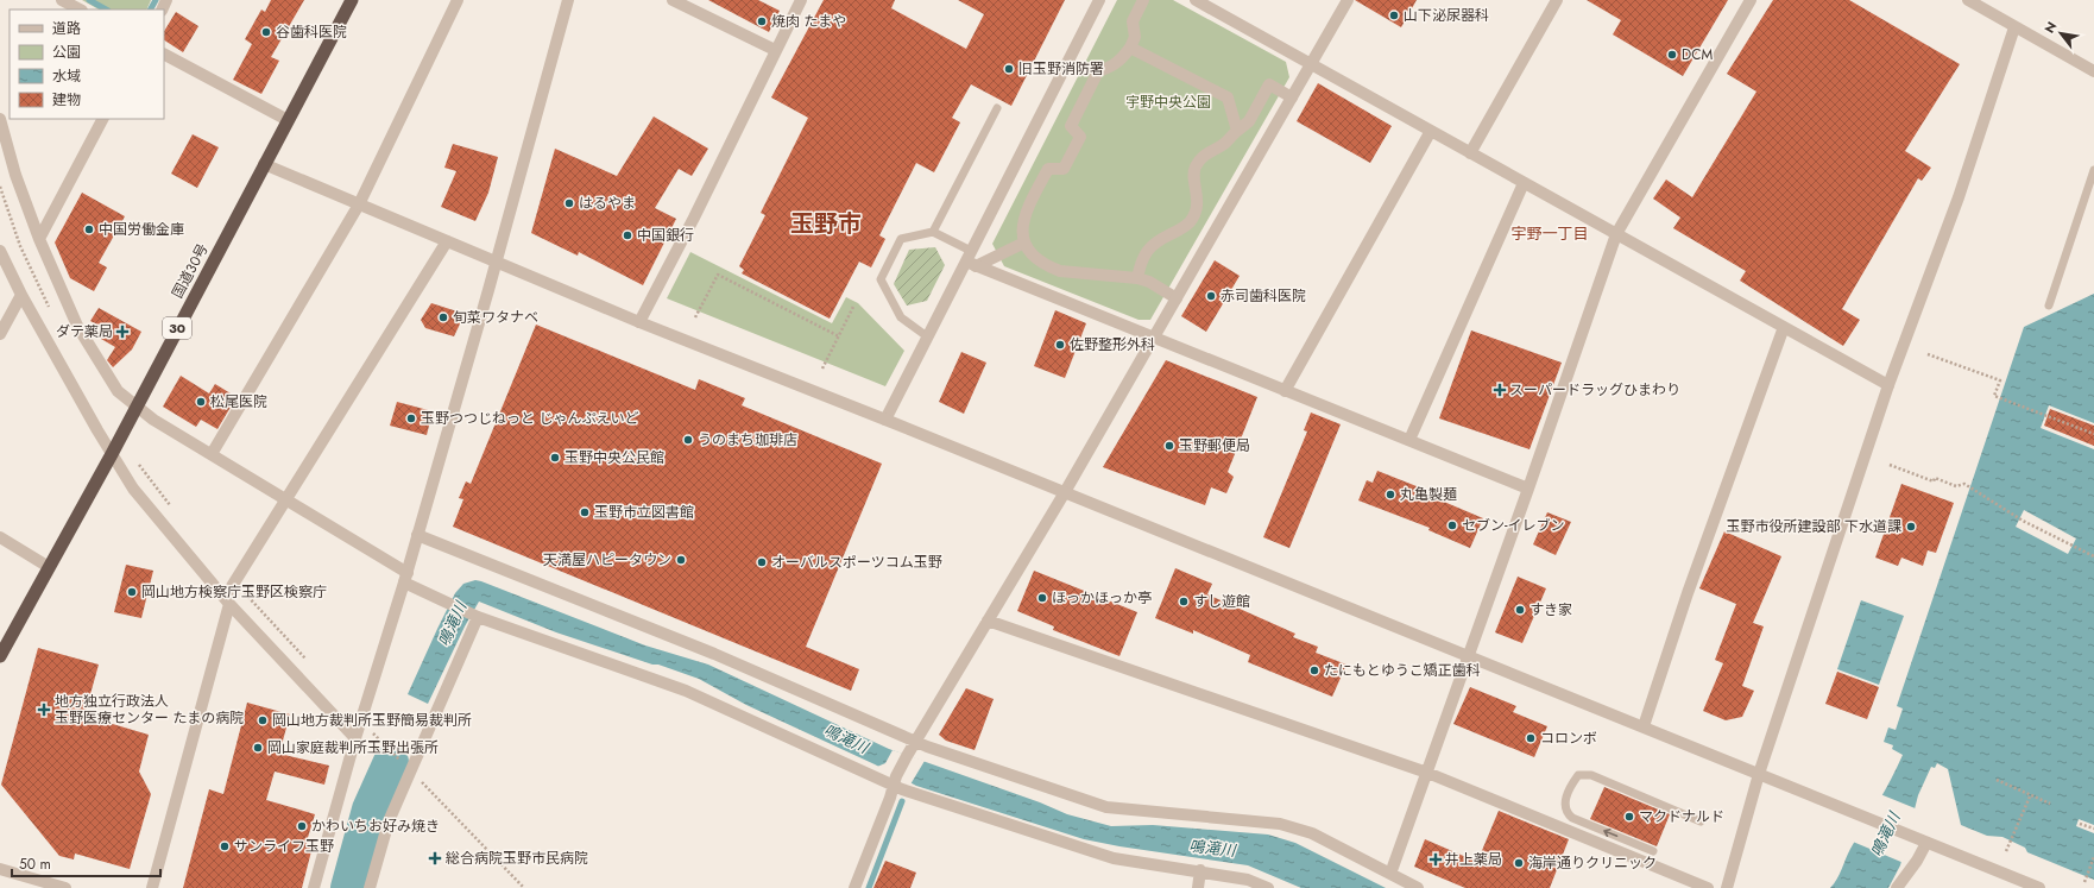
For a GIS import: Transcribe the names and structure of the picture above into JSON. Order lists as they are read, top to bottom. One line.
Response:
{"streets":{"highway":["国道30号","30"]},"districts":["玉野市","宇野一丁目"],"water":["鳴滝川"],"parks":["宇野中央公園"],"places":{"other":["山下泌尿器科","焼肉 たまや","谷歯科医院","DCM","旧玉野消防署","はるやま","中国労働金庫","中国銀行","赤司歯科医院","旬菜ワタナベ","佐野整形外科","松尾医院","玉野つつじねっと じゃんぷえいど","うのまち珈琲店","玉野郵便局","玉野中央公民館","丸亀製麺","玉野市立図書館","セブン-イレブン","玉野市役所建設部 下水道課","天満屋ハピータウン","オーバルスポーツコム玉野","岡山地方検察庁玉野区検察庁","ほっかほっか亭","すし遊館","すき家","たにもとゆうこ矯正歯科","岡山地方裁判所玉野簡易裁判所","コロンボ","岡山家庭裁判所玉野出張所","マクドナルド","かわいちお好み焼き","サンライフ玉野","海岸通りクリニック"],"health":["ダテ薬局","スーパードラッグひまわり","地方独立行政法人 玉野医療センター たまの病院","総合病院玉野市民病院","井上薬局"]},"legend":["道路","公園","水域","建物"],"scale_bar":"50 m","north":"top left"}
